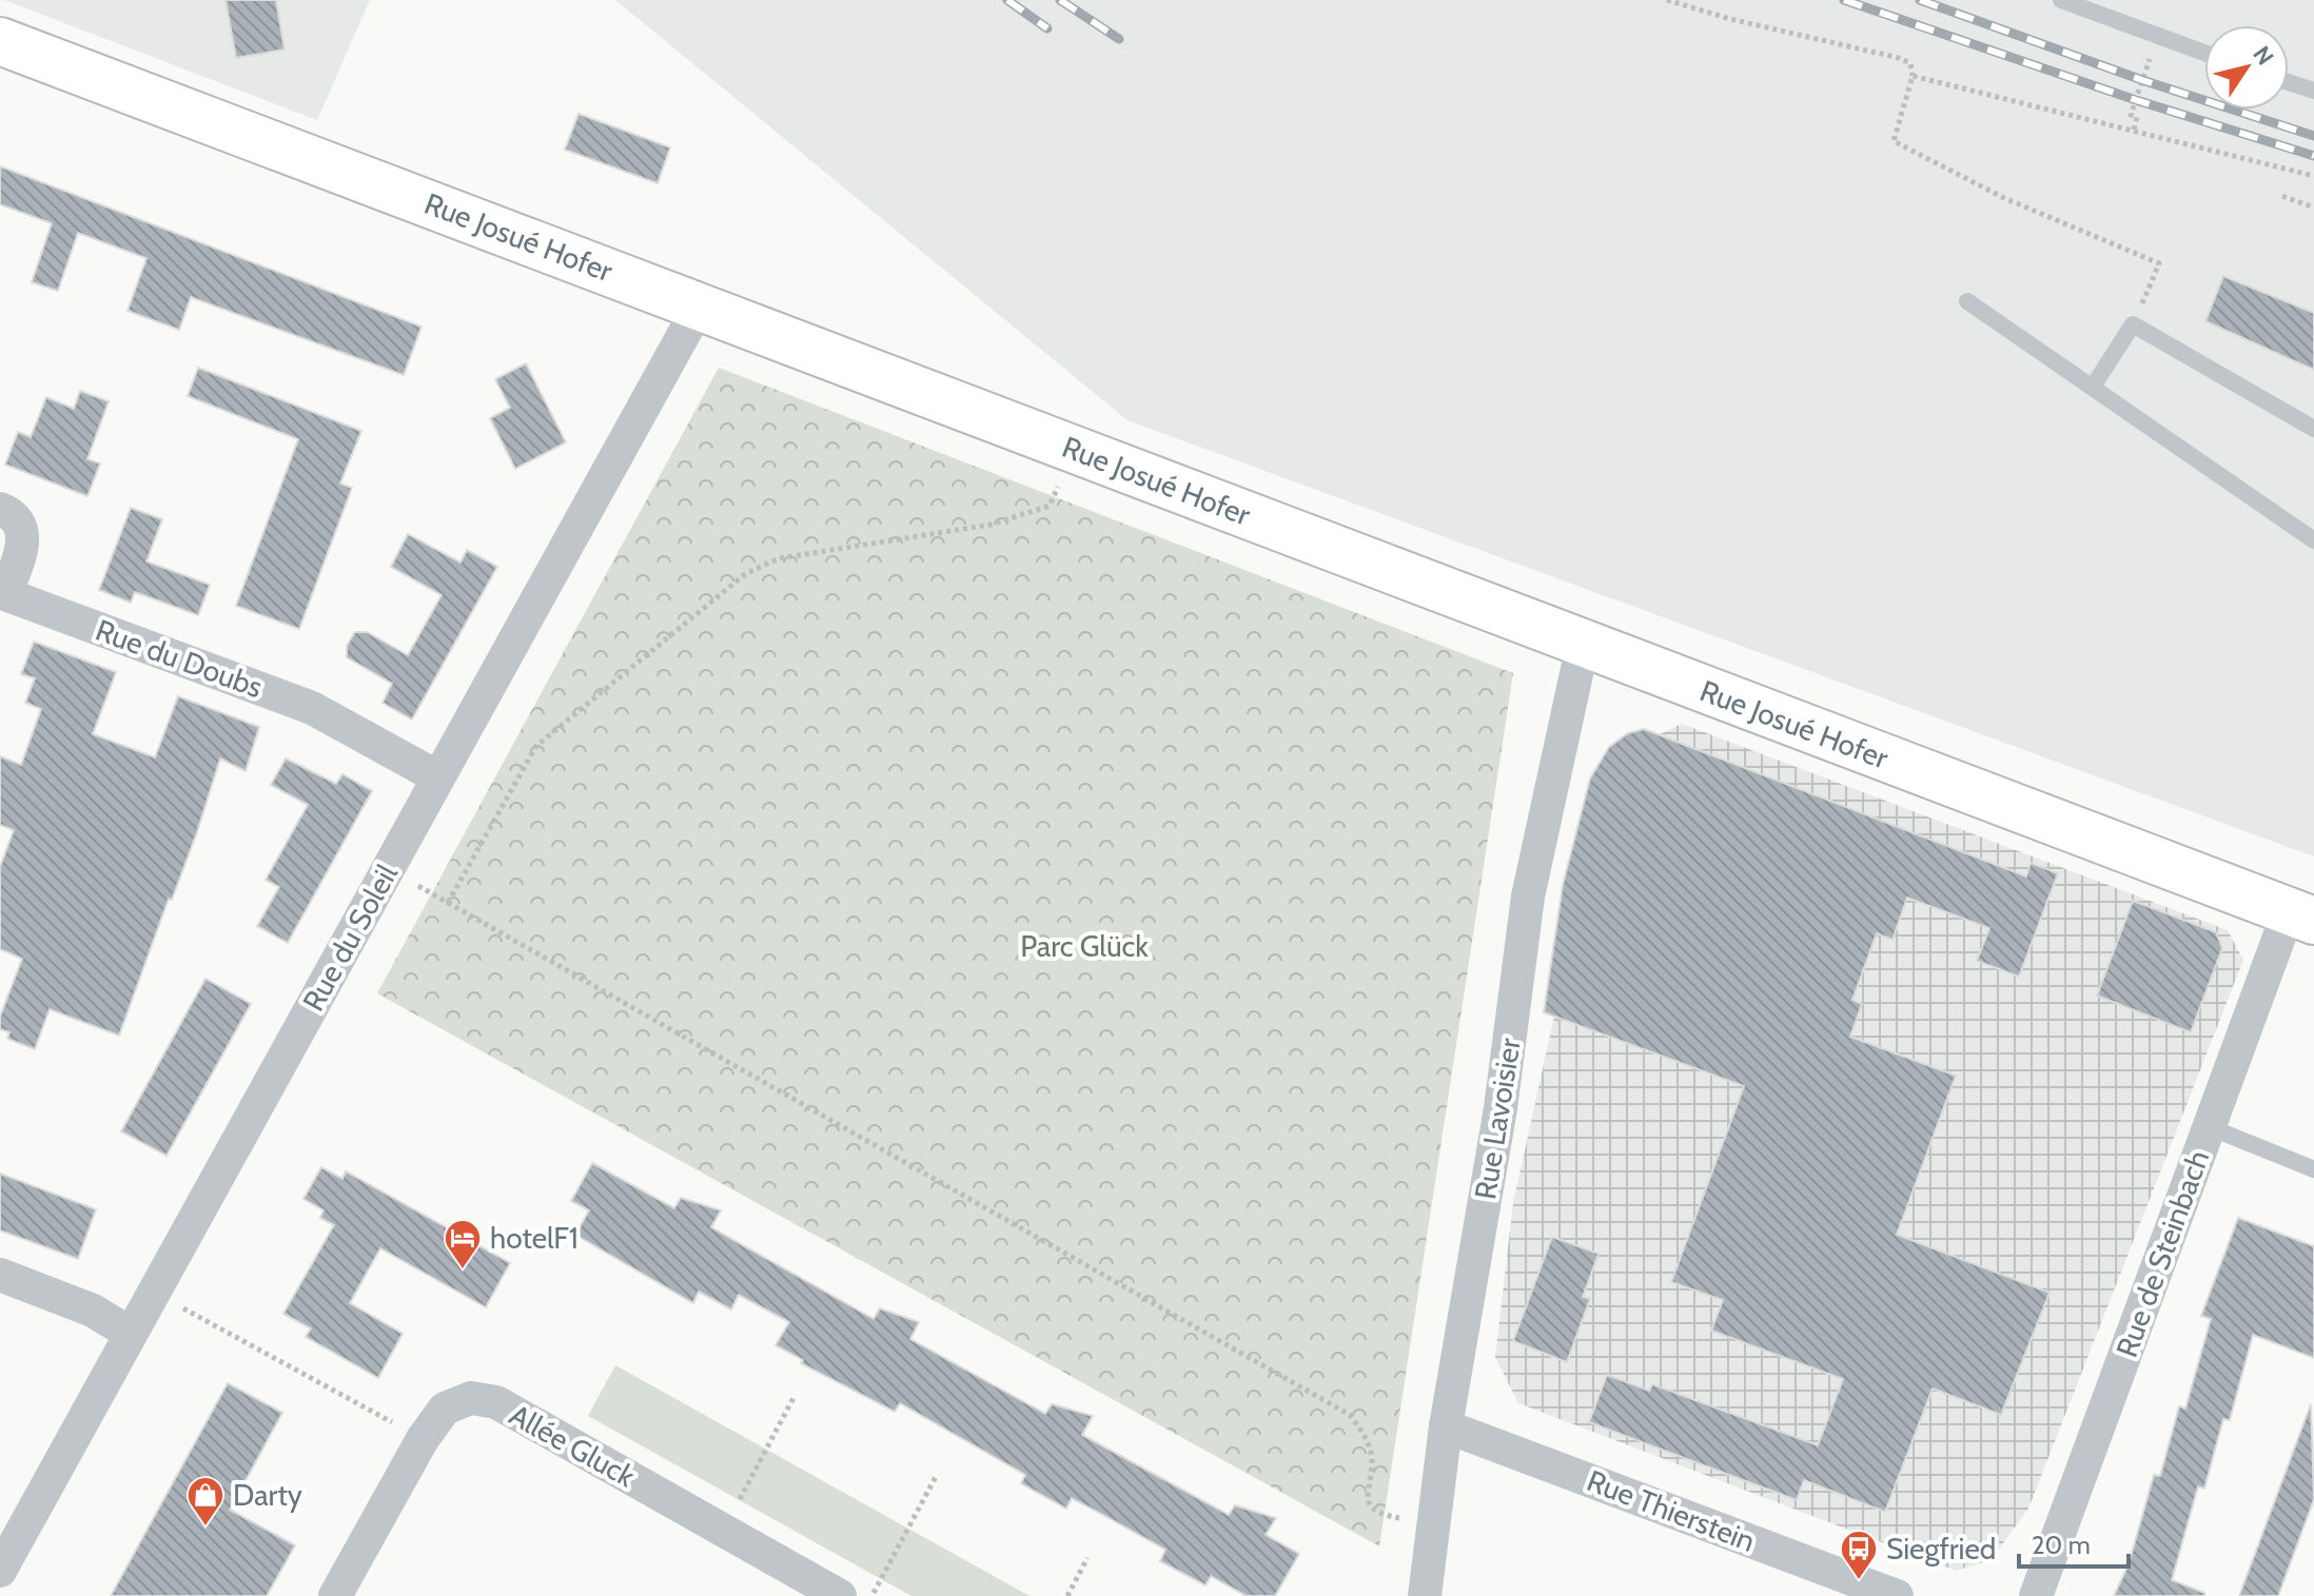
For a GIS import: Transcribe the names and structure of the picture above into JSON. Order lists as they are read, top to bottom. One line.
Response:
{"streets":{"main road":["Rue Josué Hofer"],"street":["Rue du Doubs","Rue du Soleil","Rue Lavoisier","Rue de Steinbach","Allée Gluck","Rue Thierstein"]},"crossings":[["Rue Josué Hofer","Rue du Soleil"],["Rue Josué Hofer","Rue Lavoisier"],["Rue Josué Hofer","Rue de Steinbach"],["Rue du Doubs","Rue du Soleil"],["Rue Lavoisier","Rue Thierstein"]],"parks":["Parc Glück"],"places":{"hotel":["hotelF1"],"shop":["Darty"],"bus stop":["Siegfried"]},"scale_bar":"20 m","north":"top right"}
